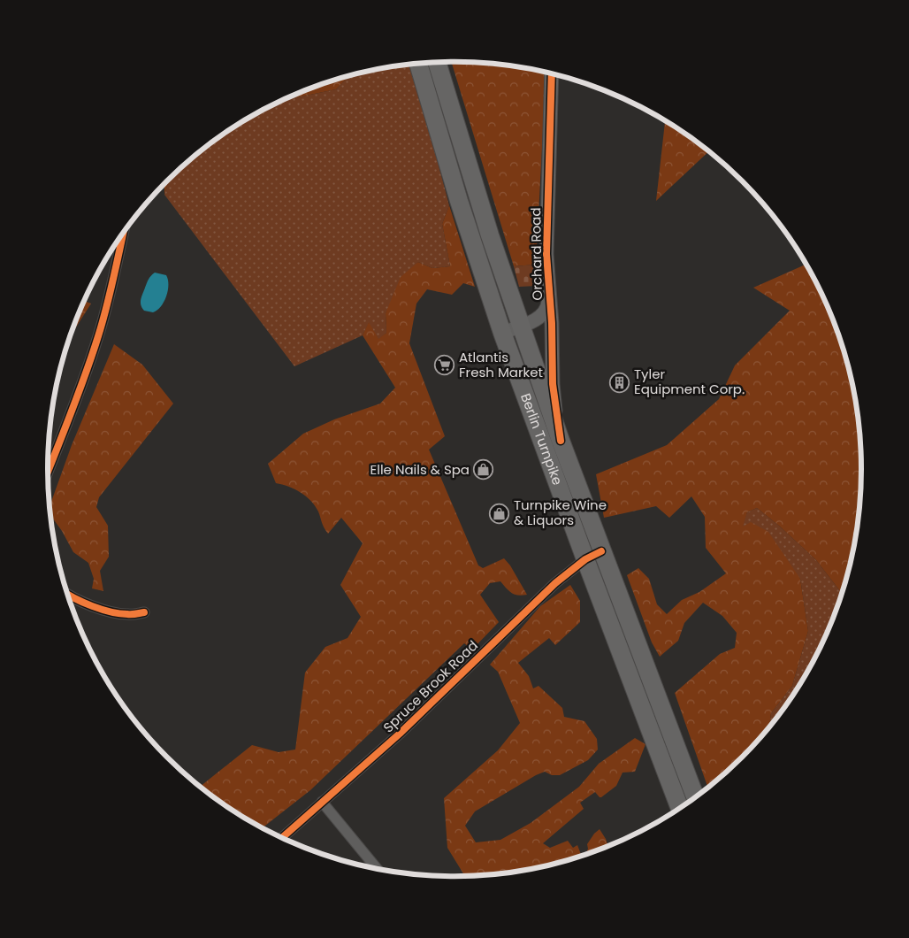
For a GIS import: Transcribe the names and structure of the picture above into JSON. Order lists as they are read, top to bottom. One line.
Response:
{"streets":{"highway":["Berlin Turnpike"],"street":["Orchard Road","Spruce Brook Road"]},"crossings":[["Orchard Road","Berlin Turnpike"],["Berlin Turnpike","Spruce Brook Road"]],"places":{"supermarket":["Atlantis Fresh Market"],"building":["Tyler Equipment Corp."],"shop":["Elle Nails & Spa","Turnpike Wine & Liquors"]}}
